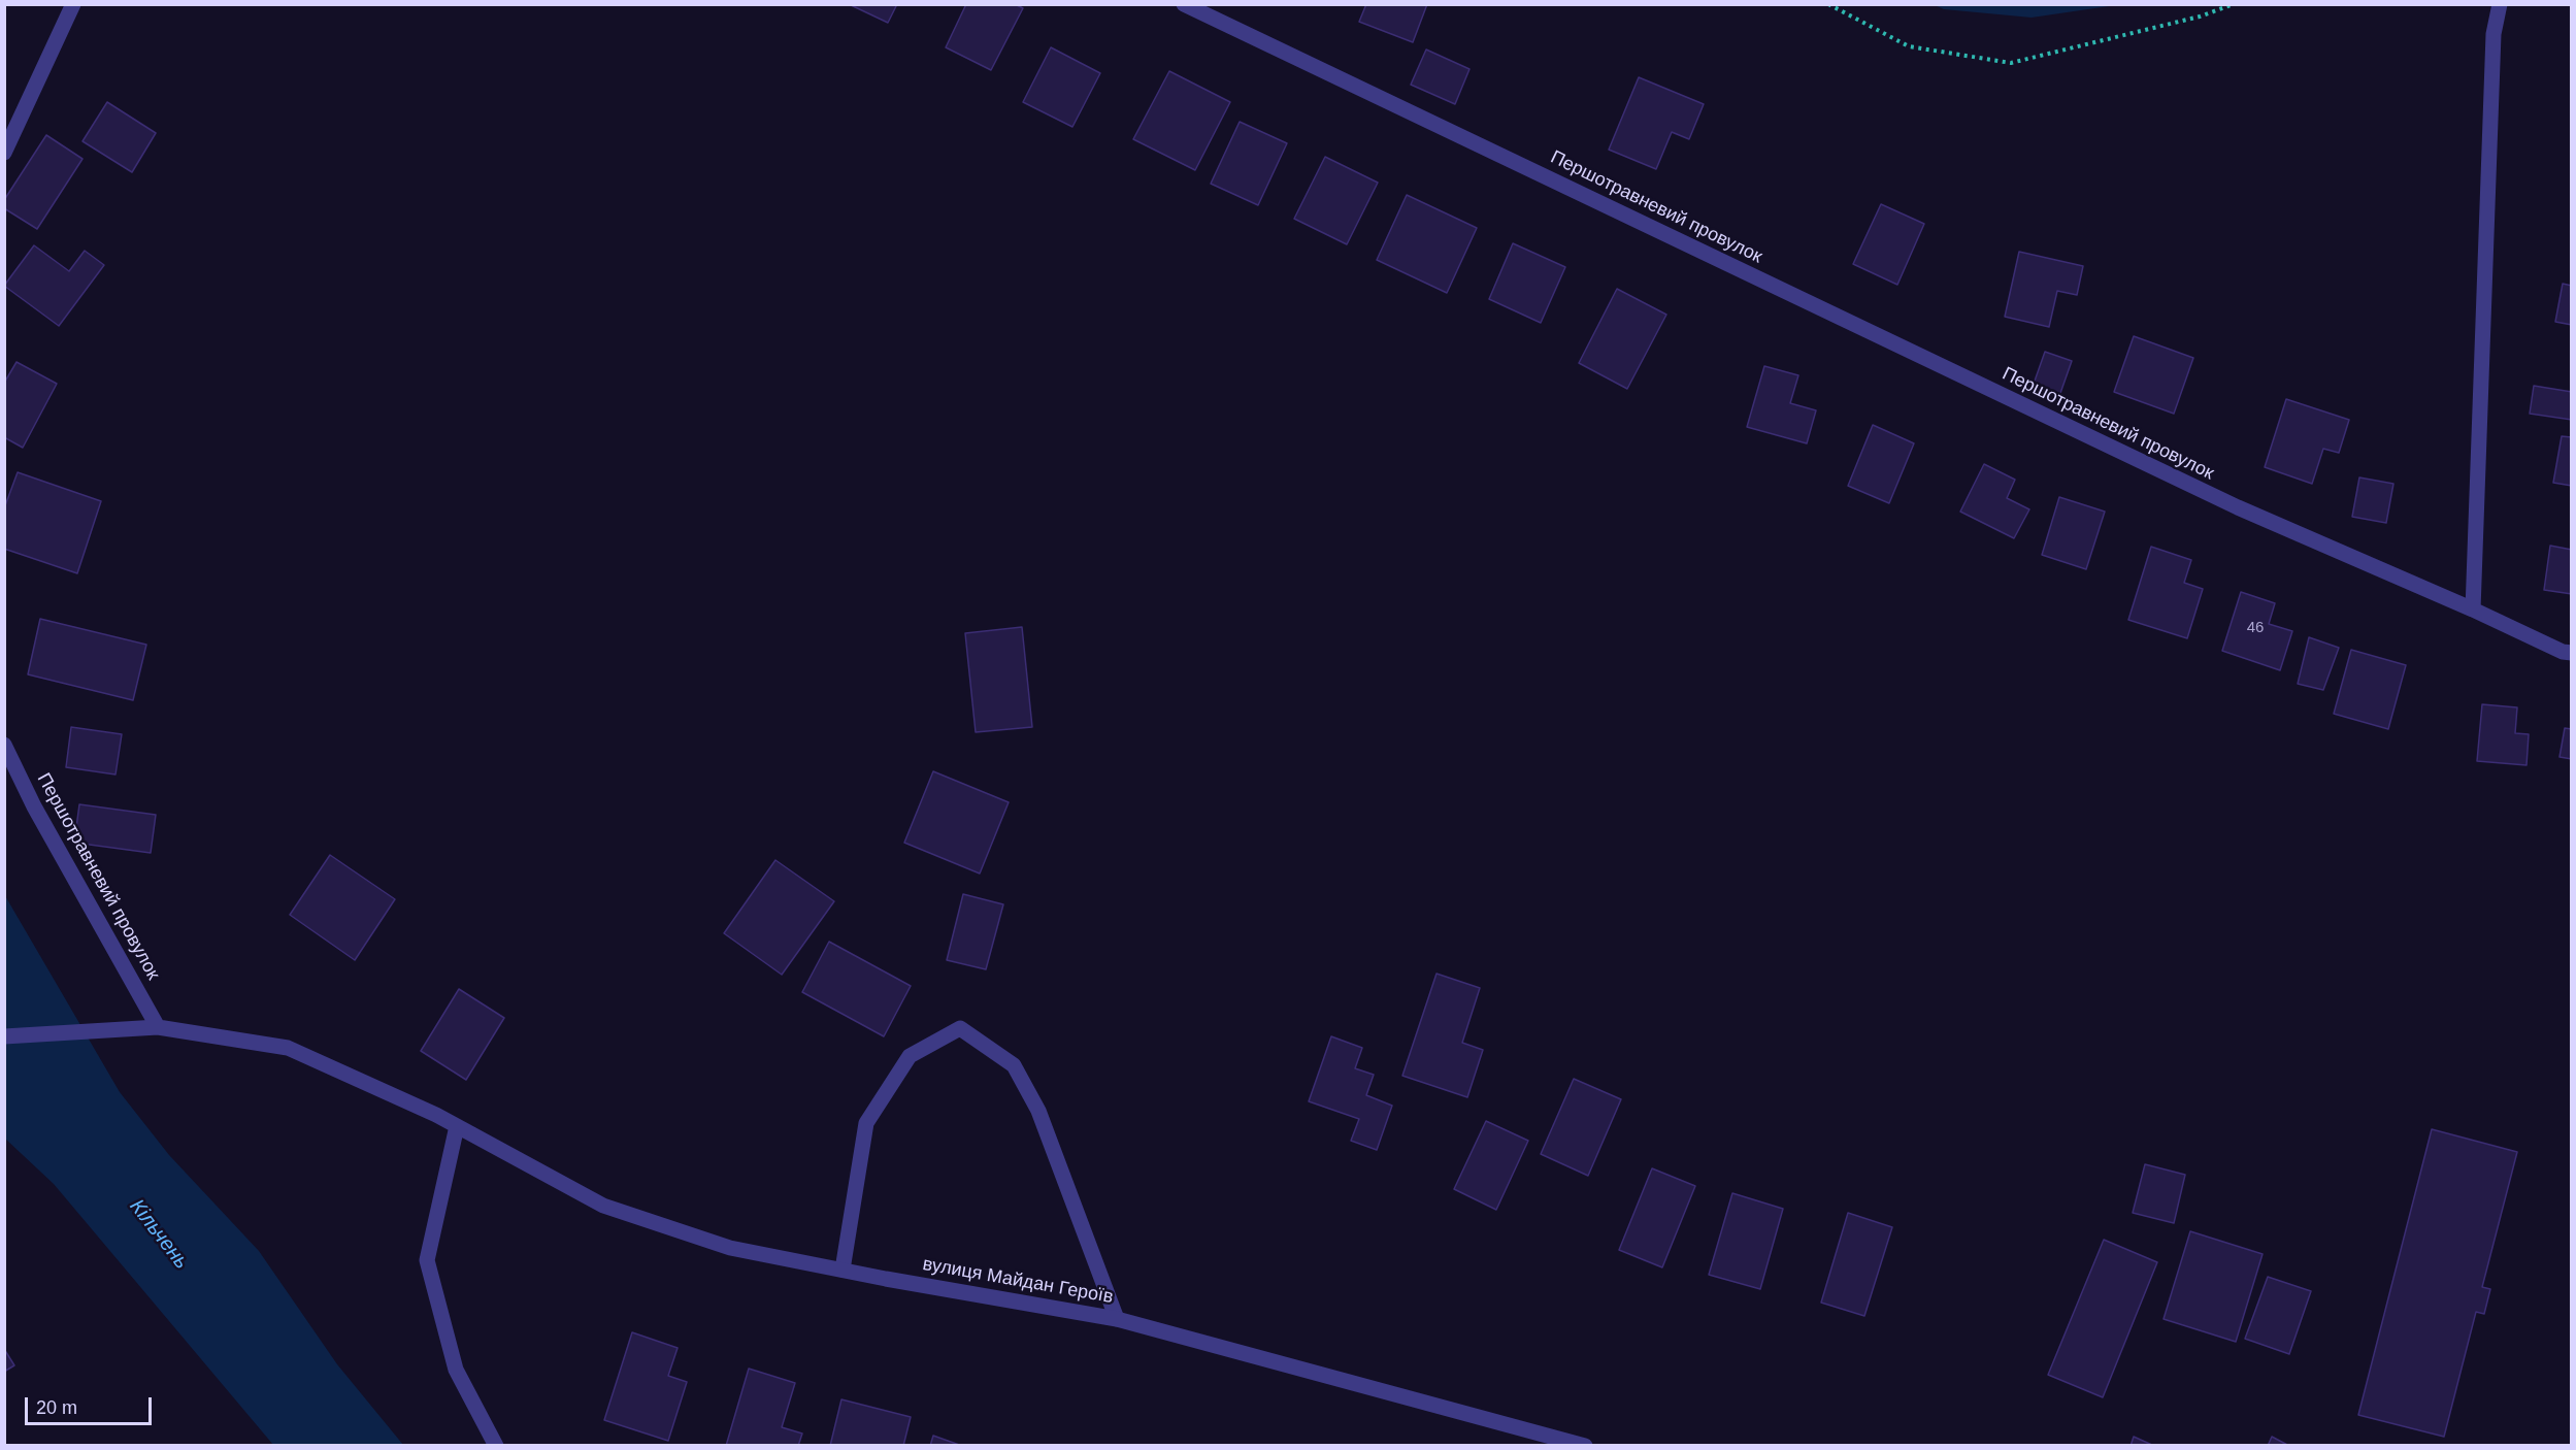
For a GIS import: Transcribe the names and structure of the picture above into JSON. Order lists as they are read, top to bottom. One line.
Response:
{"streets":{"street":["Першотравневий провулок","вулиця Майдан Героїв"]},"crossings":[["Першотравневий провулок","вулиця Майдан Героїв"]],"water":["Кільчень"],"house_numbers":["46"],"scale_bar":"20 m"}
